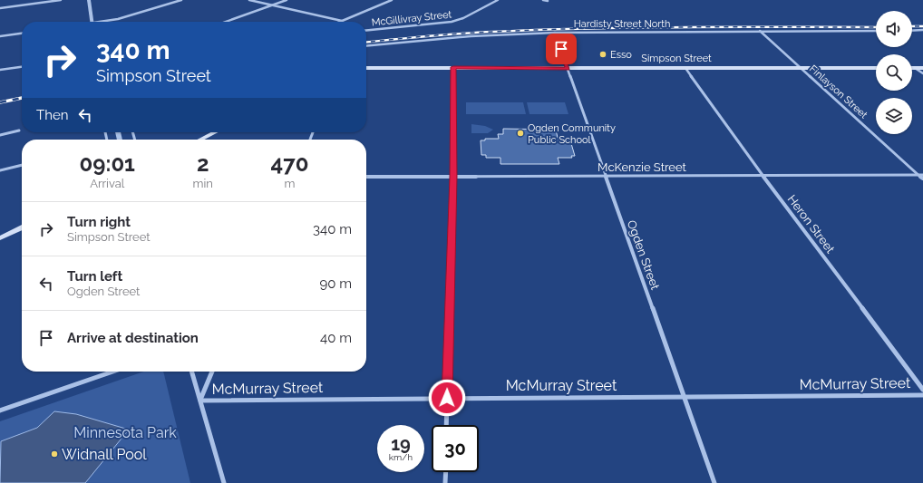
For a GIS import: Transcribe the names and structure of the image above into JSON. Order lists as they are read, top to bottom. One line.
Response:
{"streets":{"main road":["Simpson Street"],"street":["McGillivray Street","Hardisty Street North","Finlayson Street","McKenzie Street","Heron Street","Ogden Street","McMurray Street"]},"crossings":[["Hardisty Street North","Finlayson Street"],["Hardisty Street North","Ogden Street"],["Simpson Street","Finlayson Street"],["Simpson Street","Heron Street"],["Simpson Street","Ogden Street"],["Finlayson Street","McKenzie Street"],["McKenzie Street","Heron Street"],["McKenzie Street","Ogden Street"],["Ogden Street","McMurray Street"]],"parks":["Minnesota Park"],"places":["Esso","Ogden Community Public School","Widnall Pool"],"page":{"turn":["340 m","Simpson Street"],"then":"Then","eta":["09:01","Arrival","2","min","470","m"],"list":[{"name":"Turn right","note":"Simpson Street","value":"340 m"},{"name":"Turn left","note":"Ogden Street","value":"90 m"},{"name":"Arrive at destination","value":"40 m"}],"speed":"19 km/h","limit":"30"}}
